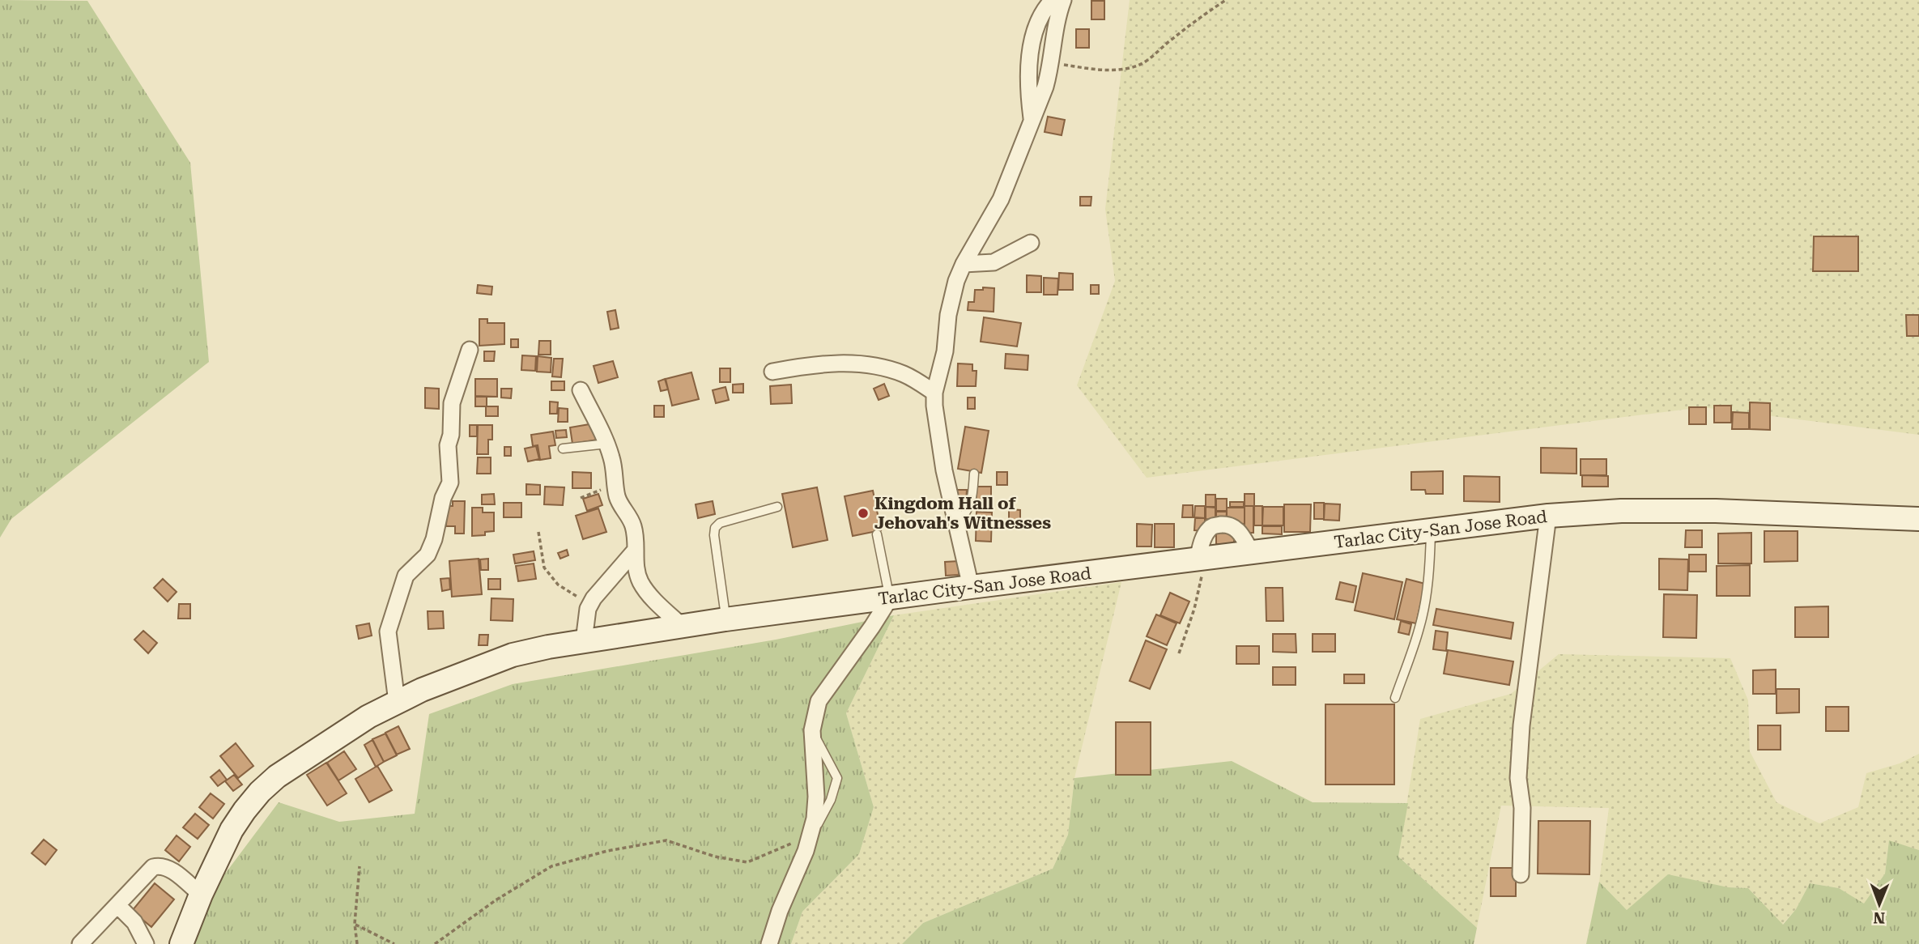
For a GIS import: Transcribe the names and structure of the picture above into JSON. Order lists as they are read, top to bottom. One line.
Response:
{"streets":{"main road":["Tarlac City-San Jose Road"]},"places":["Kingdom Hall of Jehovah's Witnesses"],"north":"bottom"}
